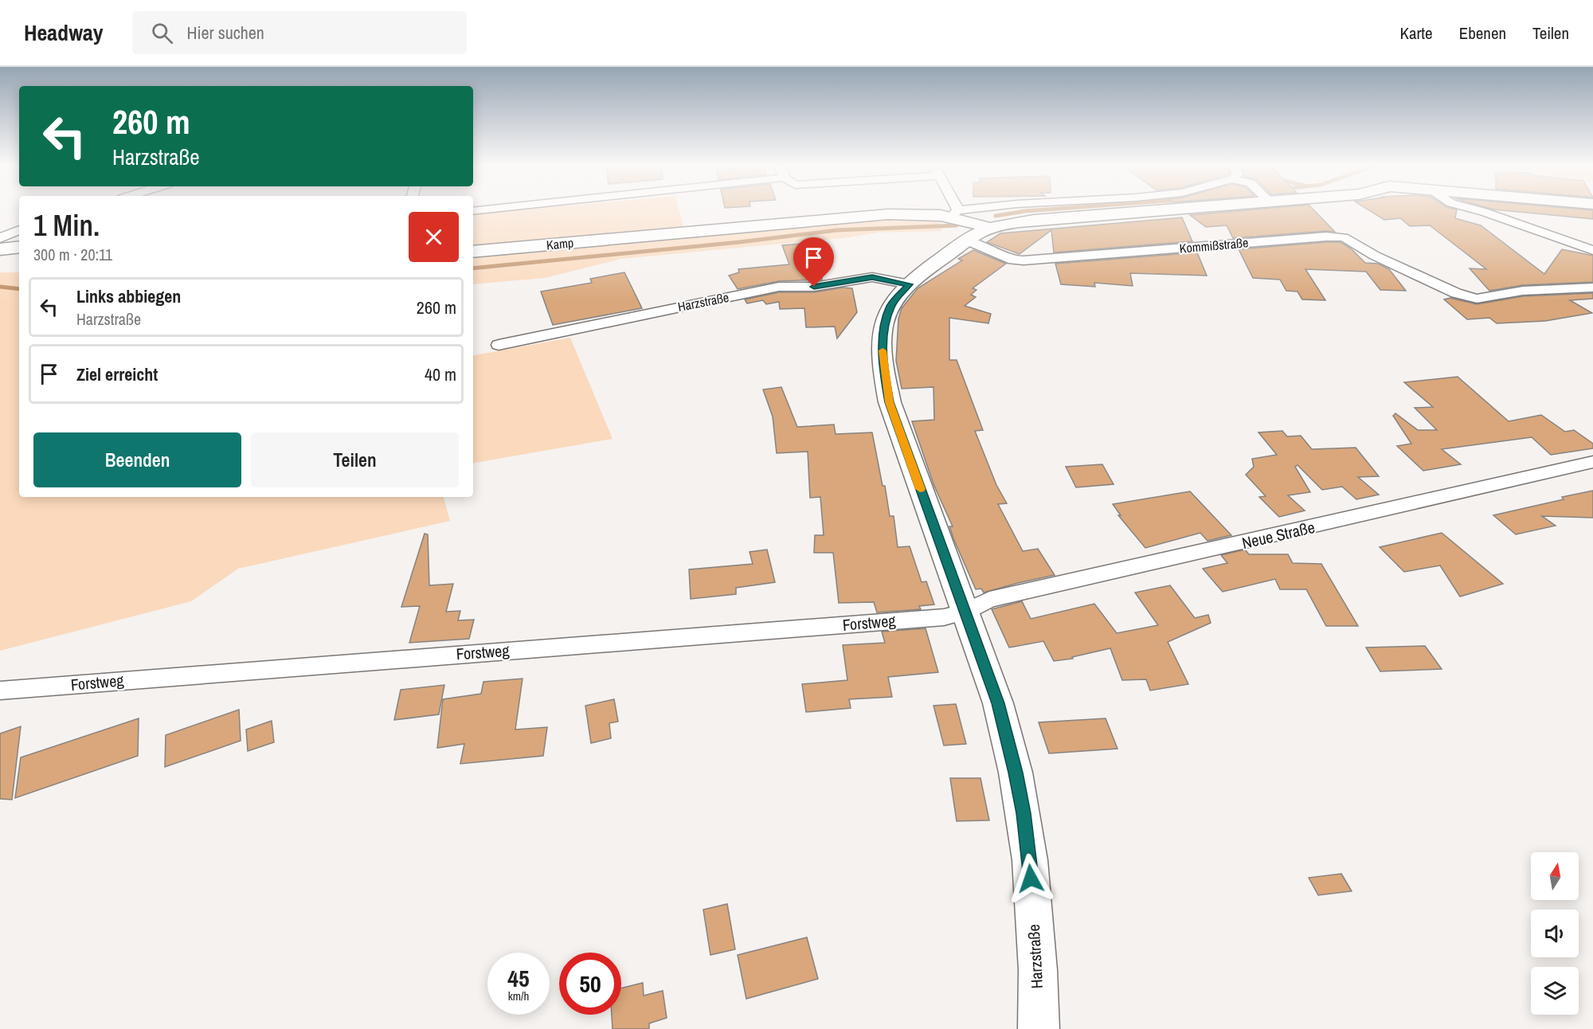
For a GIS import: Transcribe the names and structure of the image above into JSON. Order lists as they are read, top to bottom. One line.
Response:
{"streets":{"main road":["Kamp","Harzstraße"],"street":["Kommißstraße","Neue Straße","Forstweg"]},"crossings":[["Kamp","Harzstraße"],["Kommißstraße","Harzstraße"],["Harzstraße","Neue Straße"],["Harzstraße","Forstweg"],["Neue Straße","Forstweg"]],"north":"top","page":{"header":"Headway","search":"Hier suchen","nav":["Karte","Ebenen","Teilen"],"turn":["260 m","Harzstraße"],"heading":["1 Min.","300 m · 20:11"],"list":[{"name":"Links abbiegen","note":"Harzstraße","value":"260 m"},{"name":"Ziel erreicht","value":"40 m"}],"buttons":["Beenden","Teilen"],"speed":"45 km/h","limit":"50"}}
